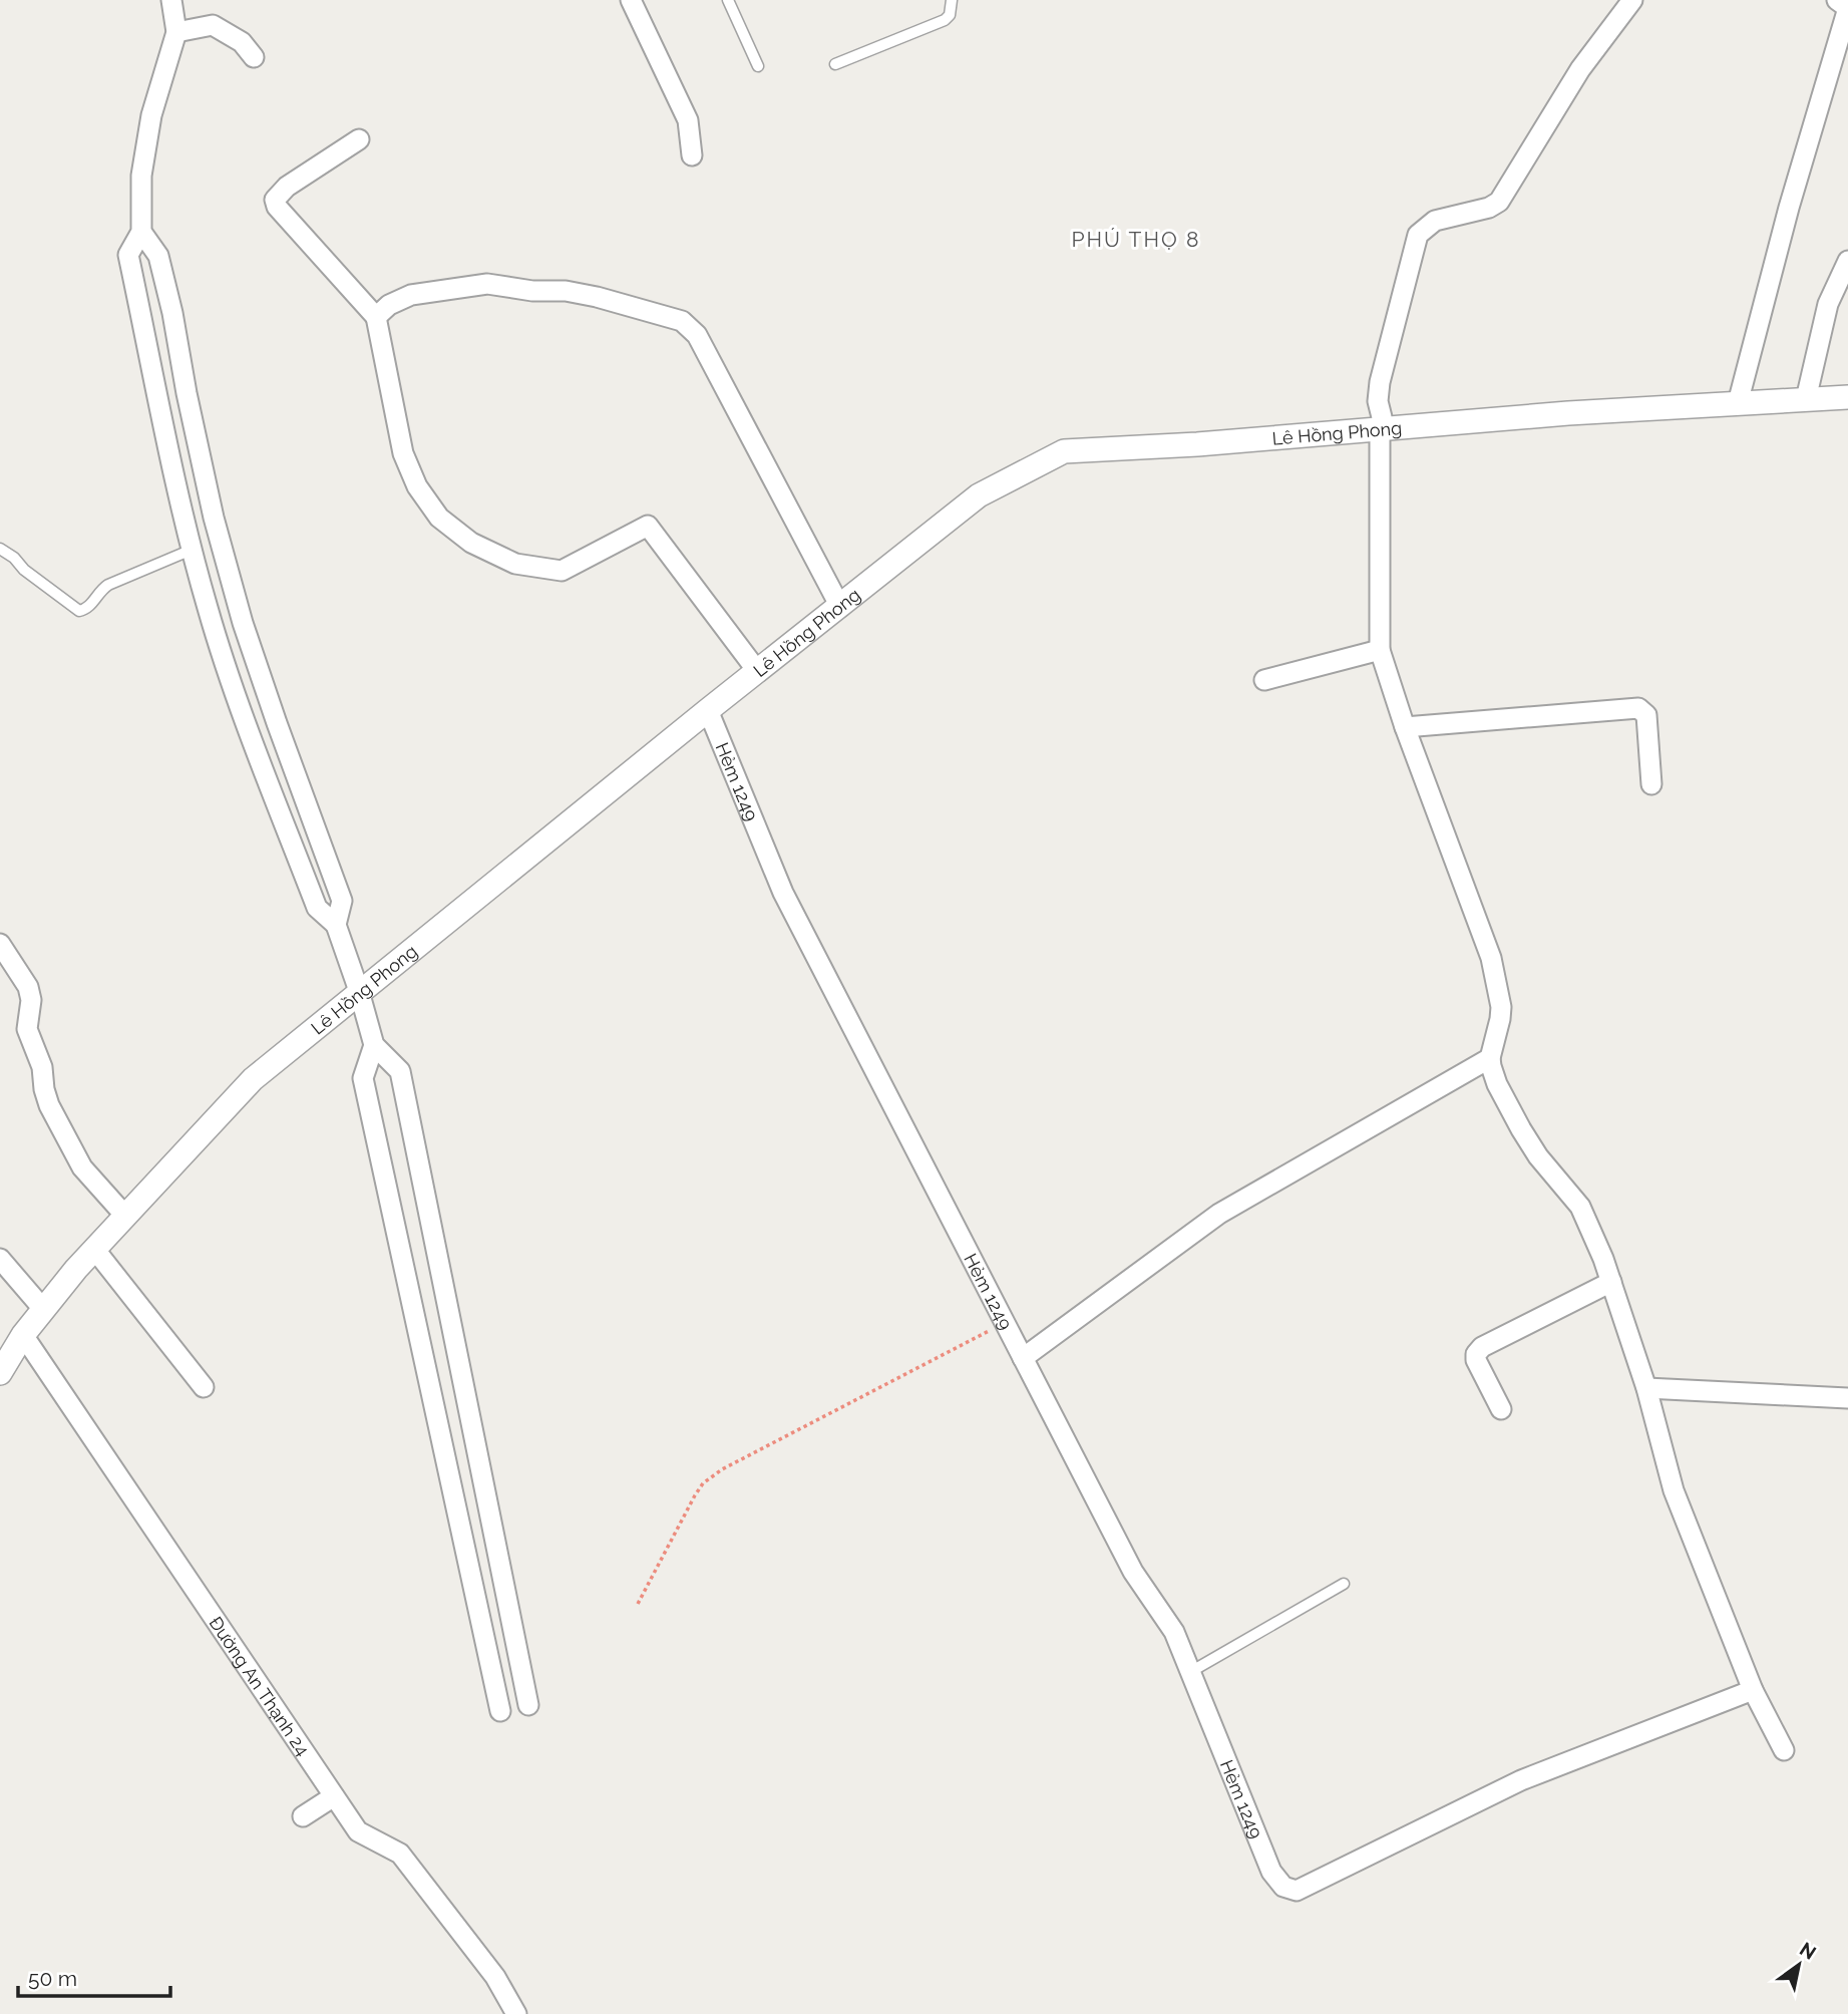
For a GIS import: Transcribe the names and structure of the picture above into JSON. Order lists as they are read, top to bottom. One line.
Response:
{"streets":{"street":["Lê Hồng Phong","Hẻm 1249","Đường An Thạnh 24"]},"crossings":[["Lê Hồng Phong","Hẻm 1249"],["Lê Hồng Phong","Đường An Thạnh 24"]],"districts":["PHÚ THỌ 8"],"scale_bar":"50 m","north":"top right"}
